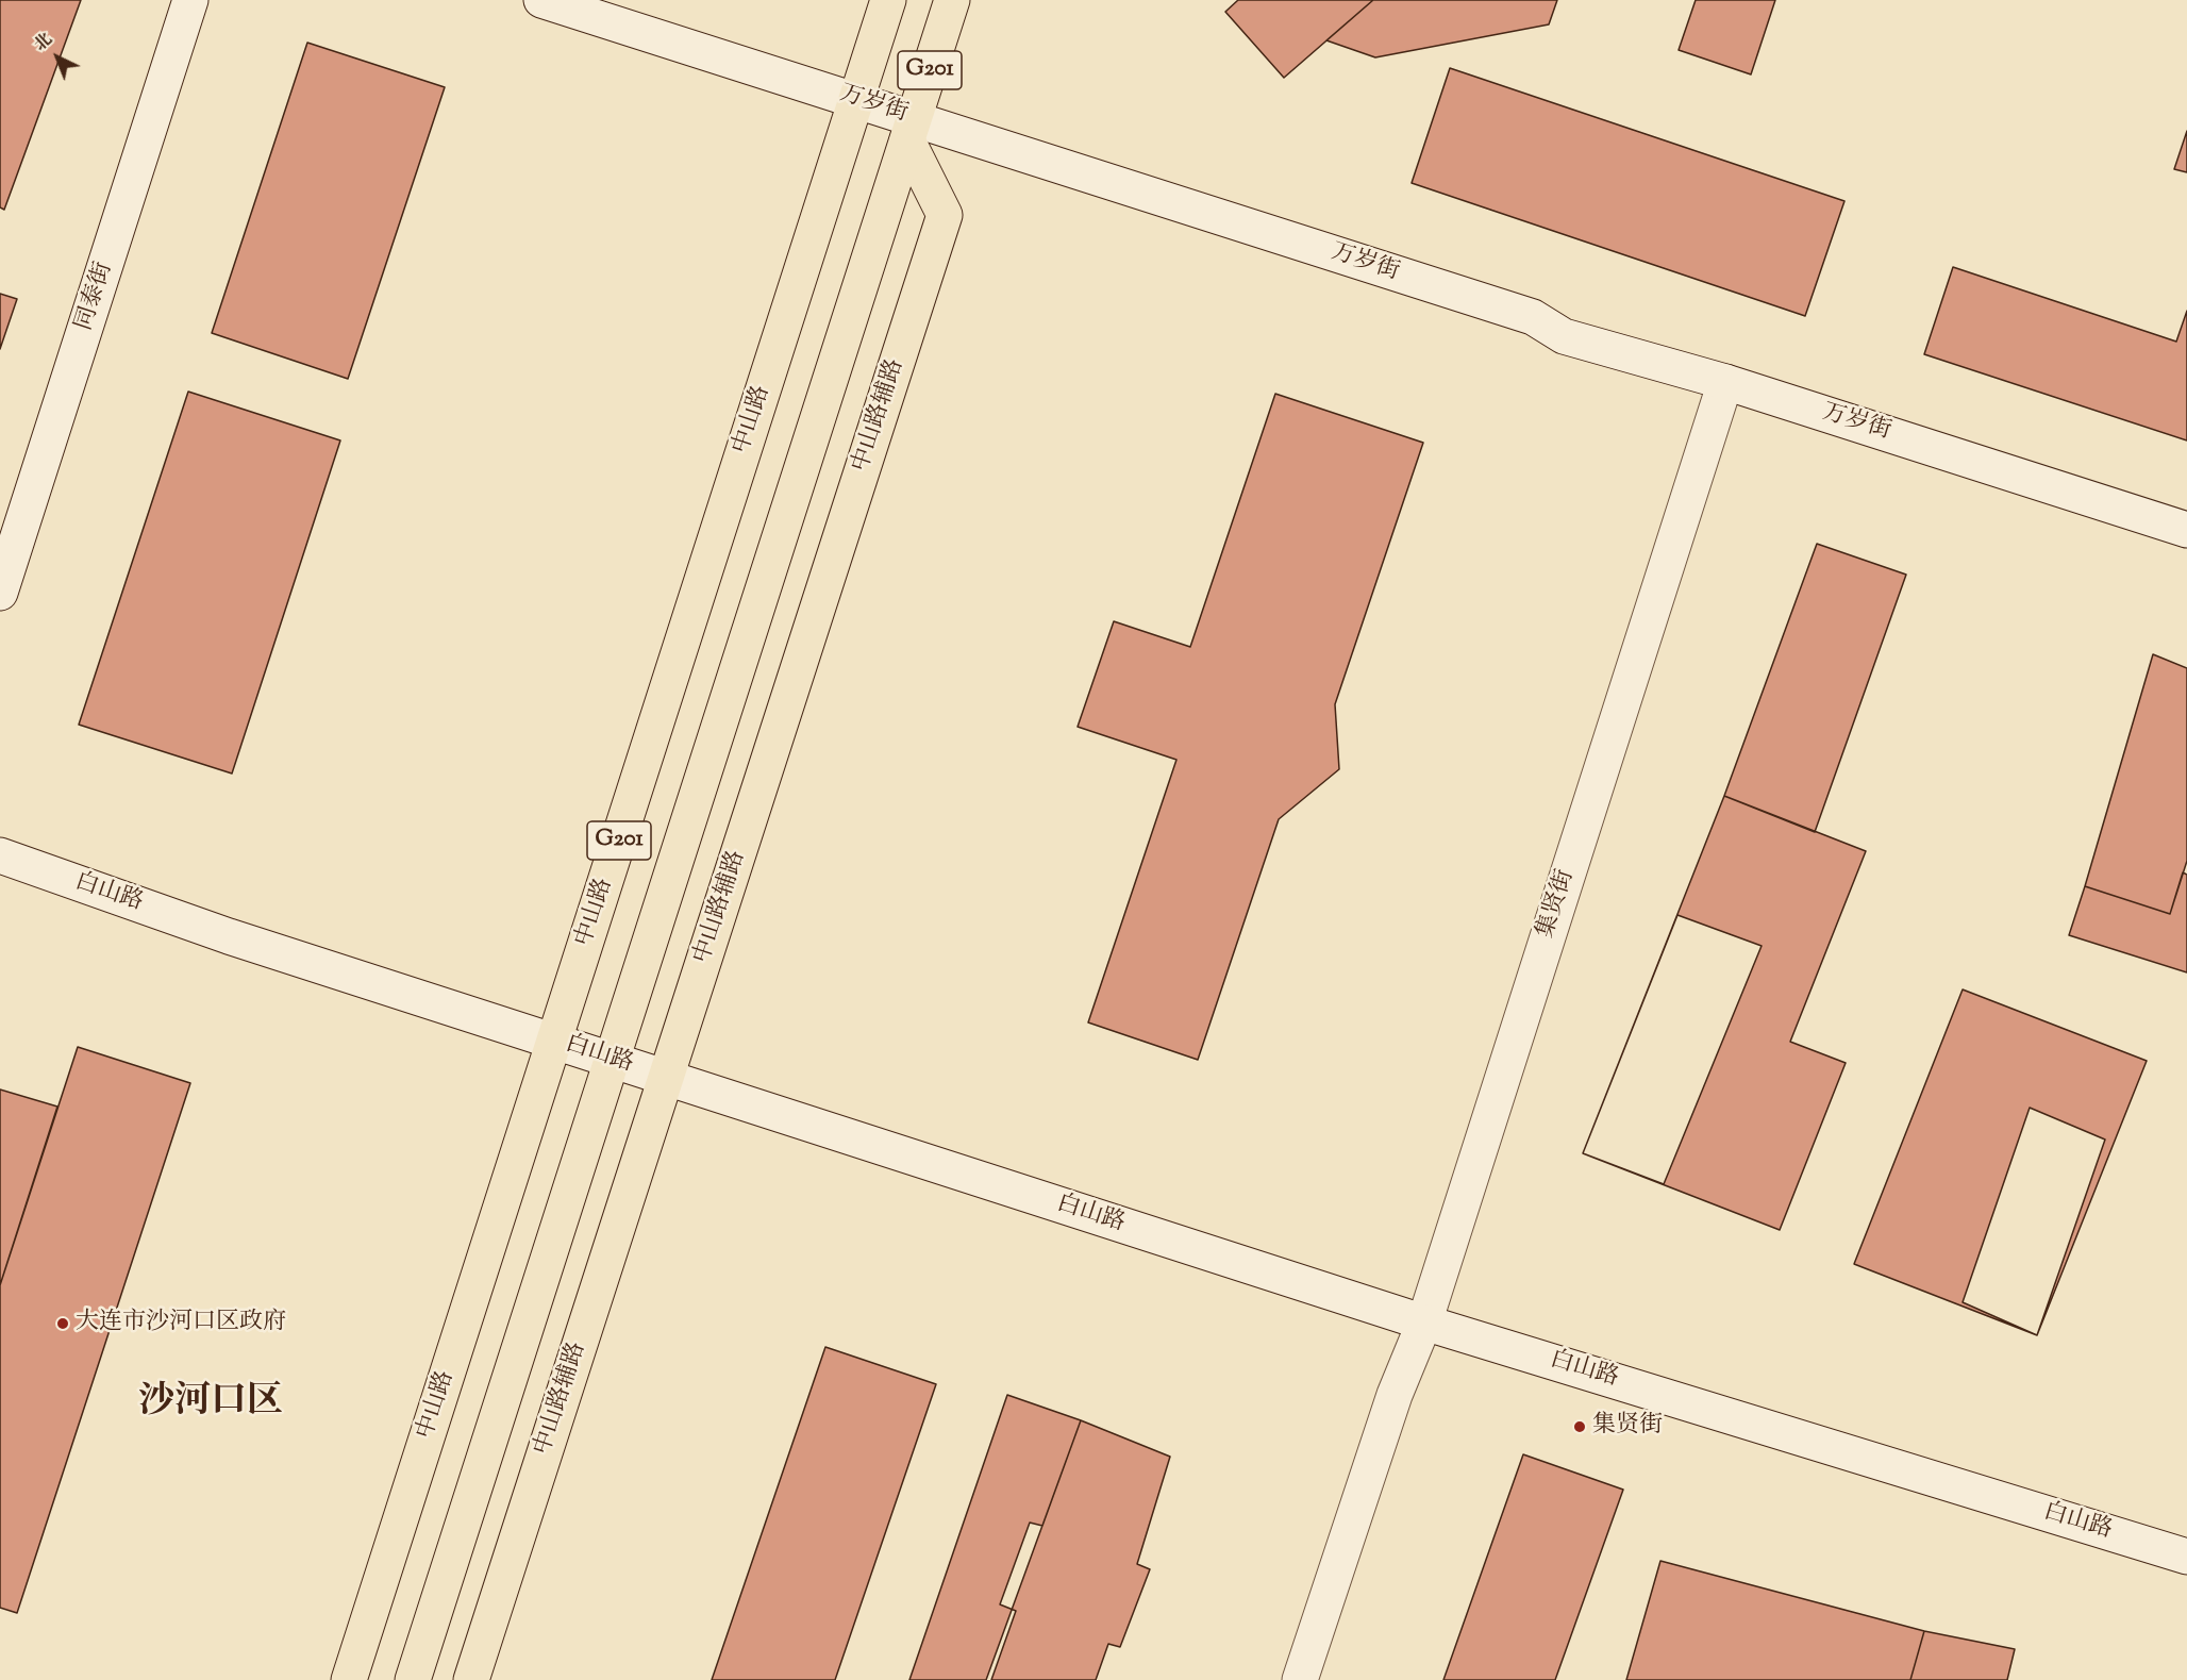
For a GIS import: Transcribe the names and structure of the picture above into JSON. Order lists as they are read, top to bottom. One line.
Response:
{"streets":{"main road":["G201","中山路辅路","中山路"],"street":["万岁街","同泰街","白山路","集贤街"]},"crossings":[["G201","万岁街"],["G201","中山路辅路"],["G201","白山路"],["万岁街","中山路辅路"],["万岁街","中山路"],["万岁街","集贤街"],["中山路辅路","白山路"],["中山路","白山路"],["白山路","集贤街"]],"districts":["沙河口区"],"places":["大连市沙河口区政府","集贤街"],"north":"top left"}
